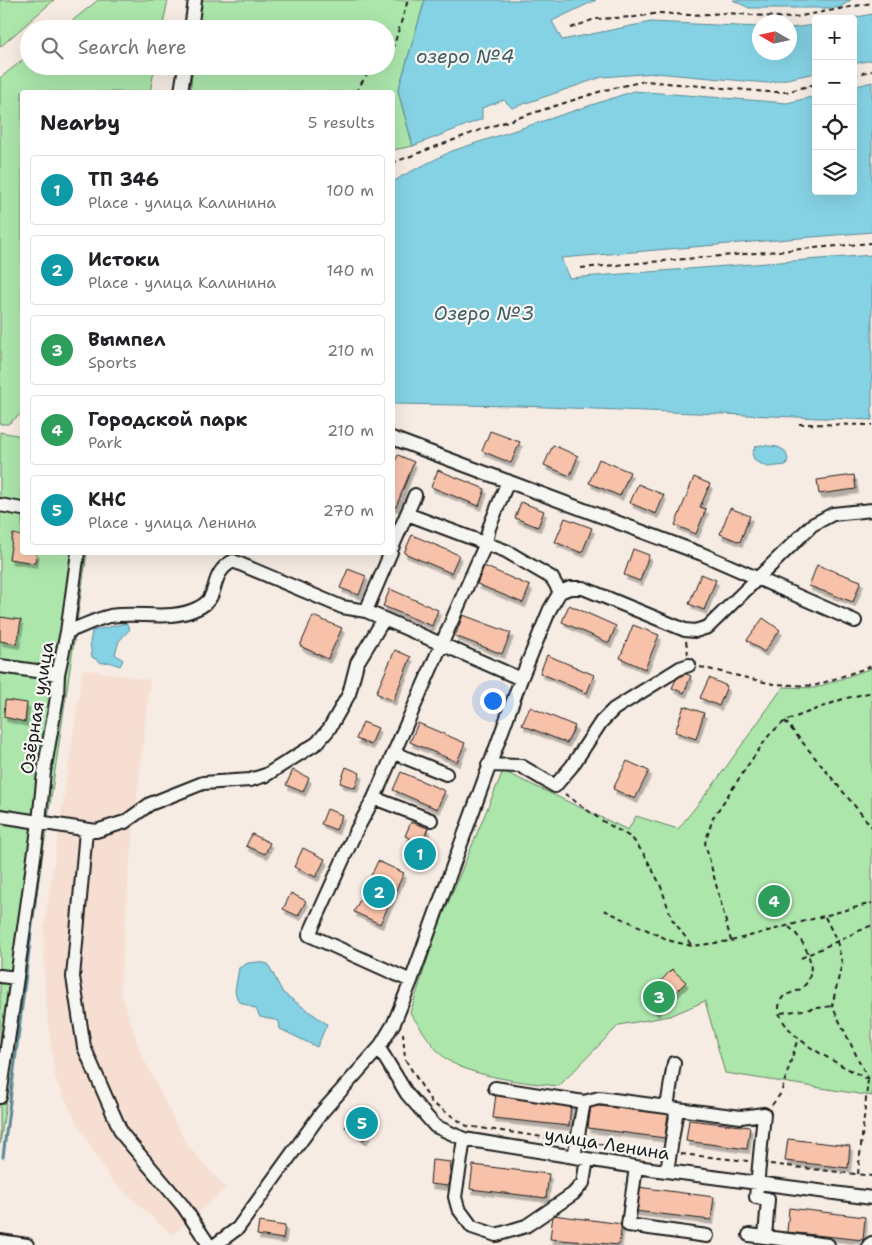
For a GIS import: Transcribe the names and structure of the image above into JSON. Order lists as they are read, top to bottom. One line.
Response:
{"streets":{"street":["Озёрная улица","улица Ленина"]},"water":["озеро №4","Озеро №3"],"north":"left","page":{"map_buttons":["+","−"],"search":"Search here","heading":["Nearby","5 results"],"list":[{"mark":"1","name":"ТП 346","note":"Place · улица Калинина","value":"100 m"},{"mark":"2","name":"Истоки","note":"Place · улица Калинина","value":"140 m"},{"mark":"3","name":"Вымпел","note":"Sports","value":"210 m"},{"mark":"4","name":"Городской парк","note":"Park","value":"210 m"},{"mark":"5","name":"КНС","note":"Place · улица Ленина","value":"270 m"}],"pins":["1","2","4","3","5"]}}
